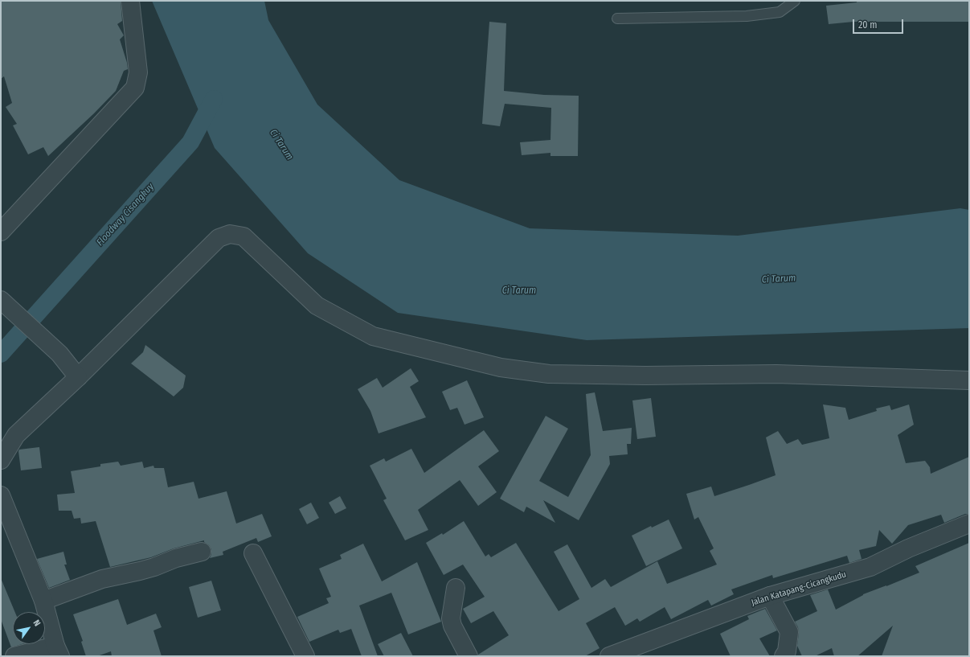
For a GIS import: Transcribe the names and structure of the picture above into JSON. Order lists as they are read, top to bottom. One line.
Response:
{"streets":{"street":["Jalan Katapang-Cicangkudu"]},"water":["Ci Tarum","Floodway Cisangkuy"],"scale_bar":"20 m","north":"top right"}
